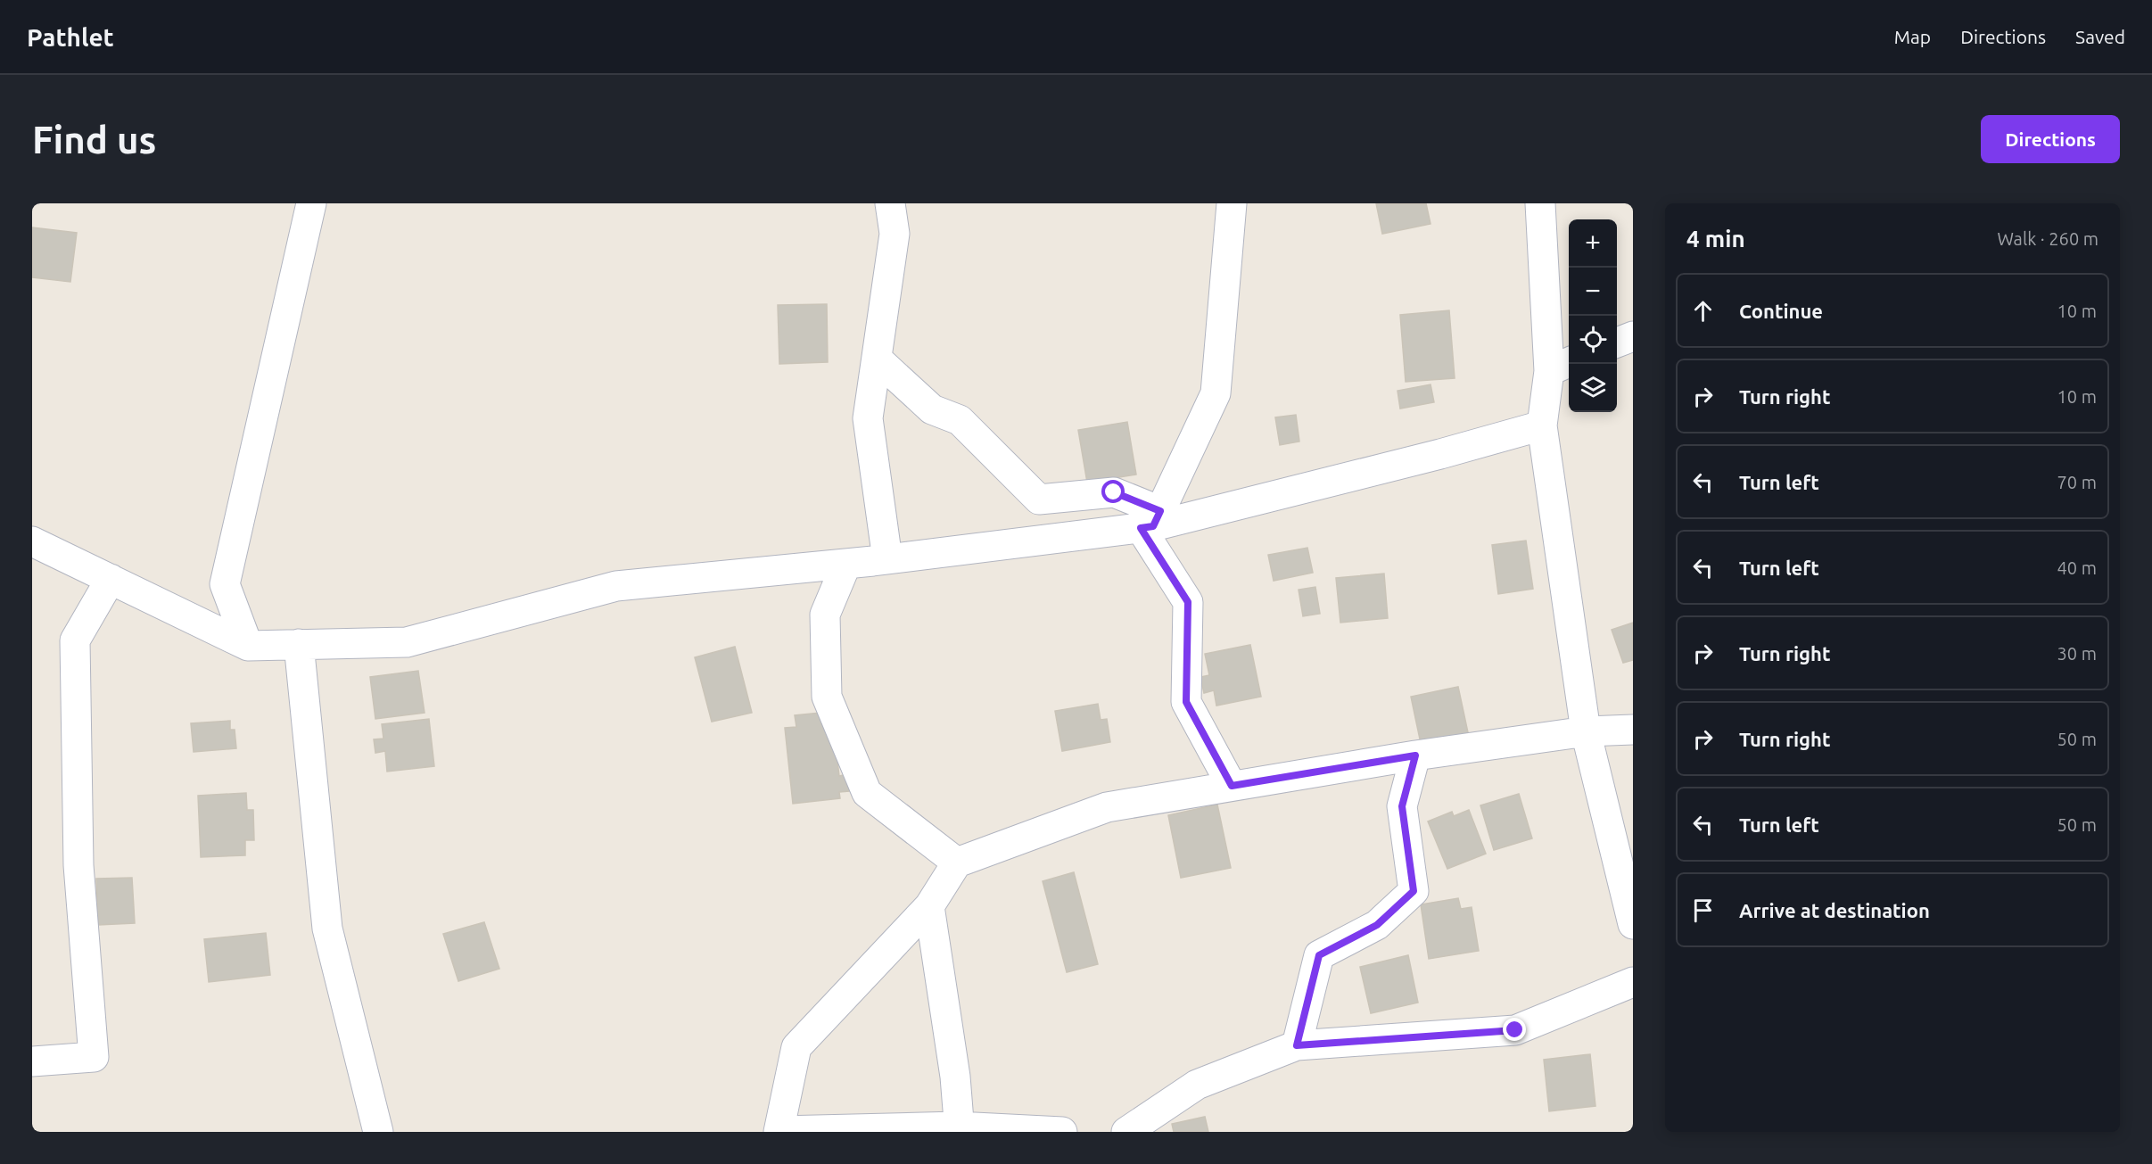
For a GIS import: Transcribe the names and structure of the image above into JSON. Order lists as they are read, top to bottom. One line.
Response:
{"page":{"header":"Pathlet","nav":["Map","Directions","Saved"],"buttons":"Directions","title":"Find us","heading":["4 min","Walk · 260 m"],"map_buttons":["+","−"],"list":[["Continue","10 m"],["Turn right","10 m"],["Turn left","70 m"],["Turn left","40 m"],["Turn right","30 m"],["Turn right","50 m"],["Turn left","50 m"],"Arrive at destination"]}}
